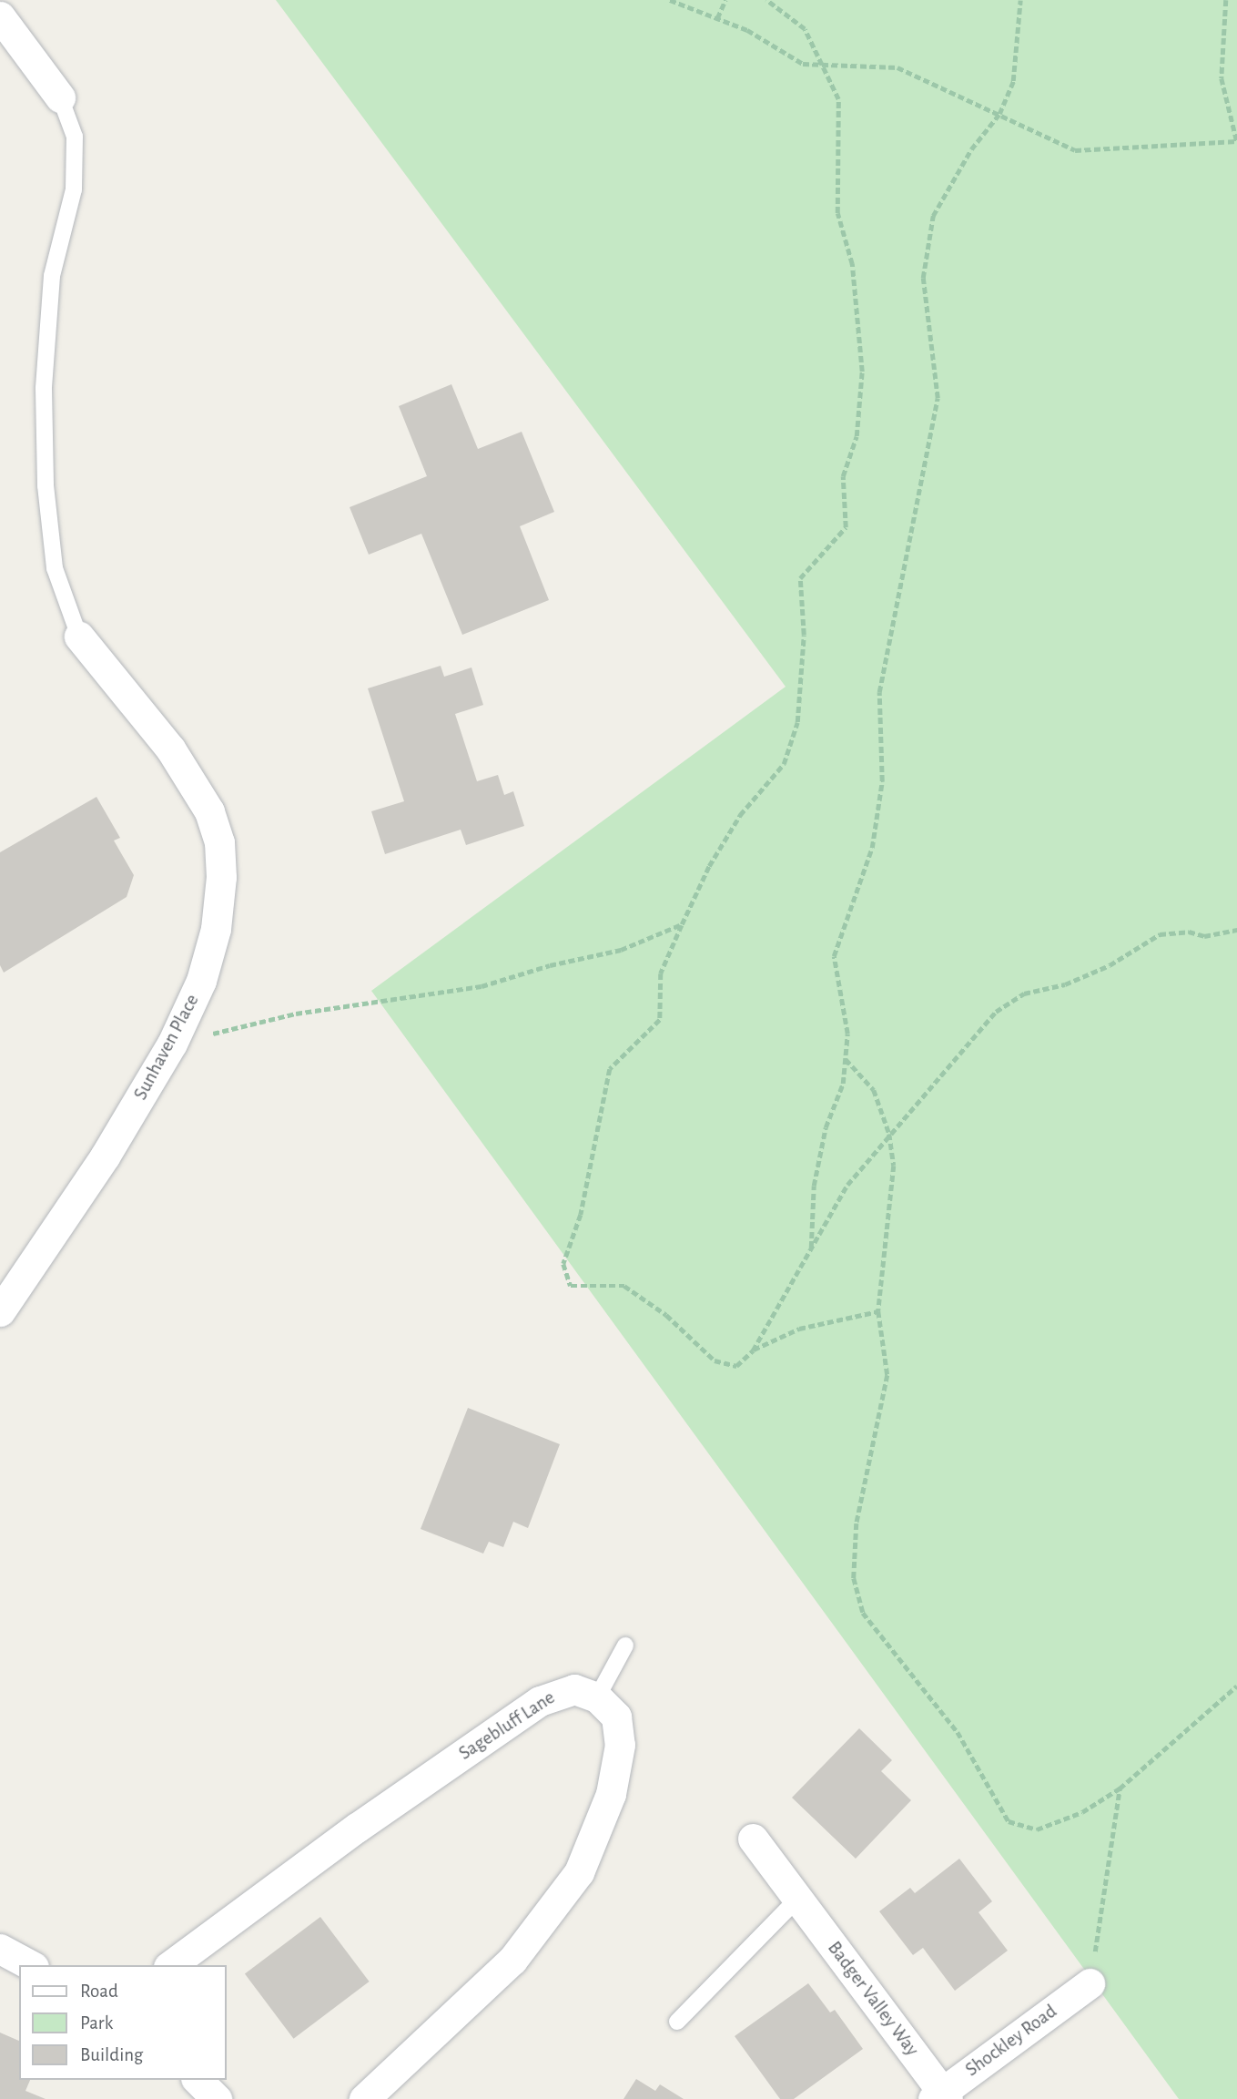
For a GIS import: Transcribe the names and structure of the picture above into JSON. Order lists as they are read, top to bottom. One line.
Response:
{"streets":{"street":["Sunhaven Place","Sagebluff Lane","Badger Valley Way","Shockley Road"]},"crossings":[["Badger Valley Way","Shockley Road"]],"legend":["Road","Park","Building"]}
